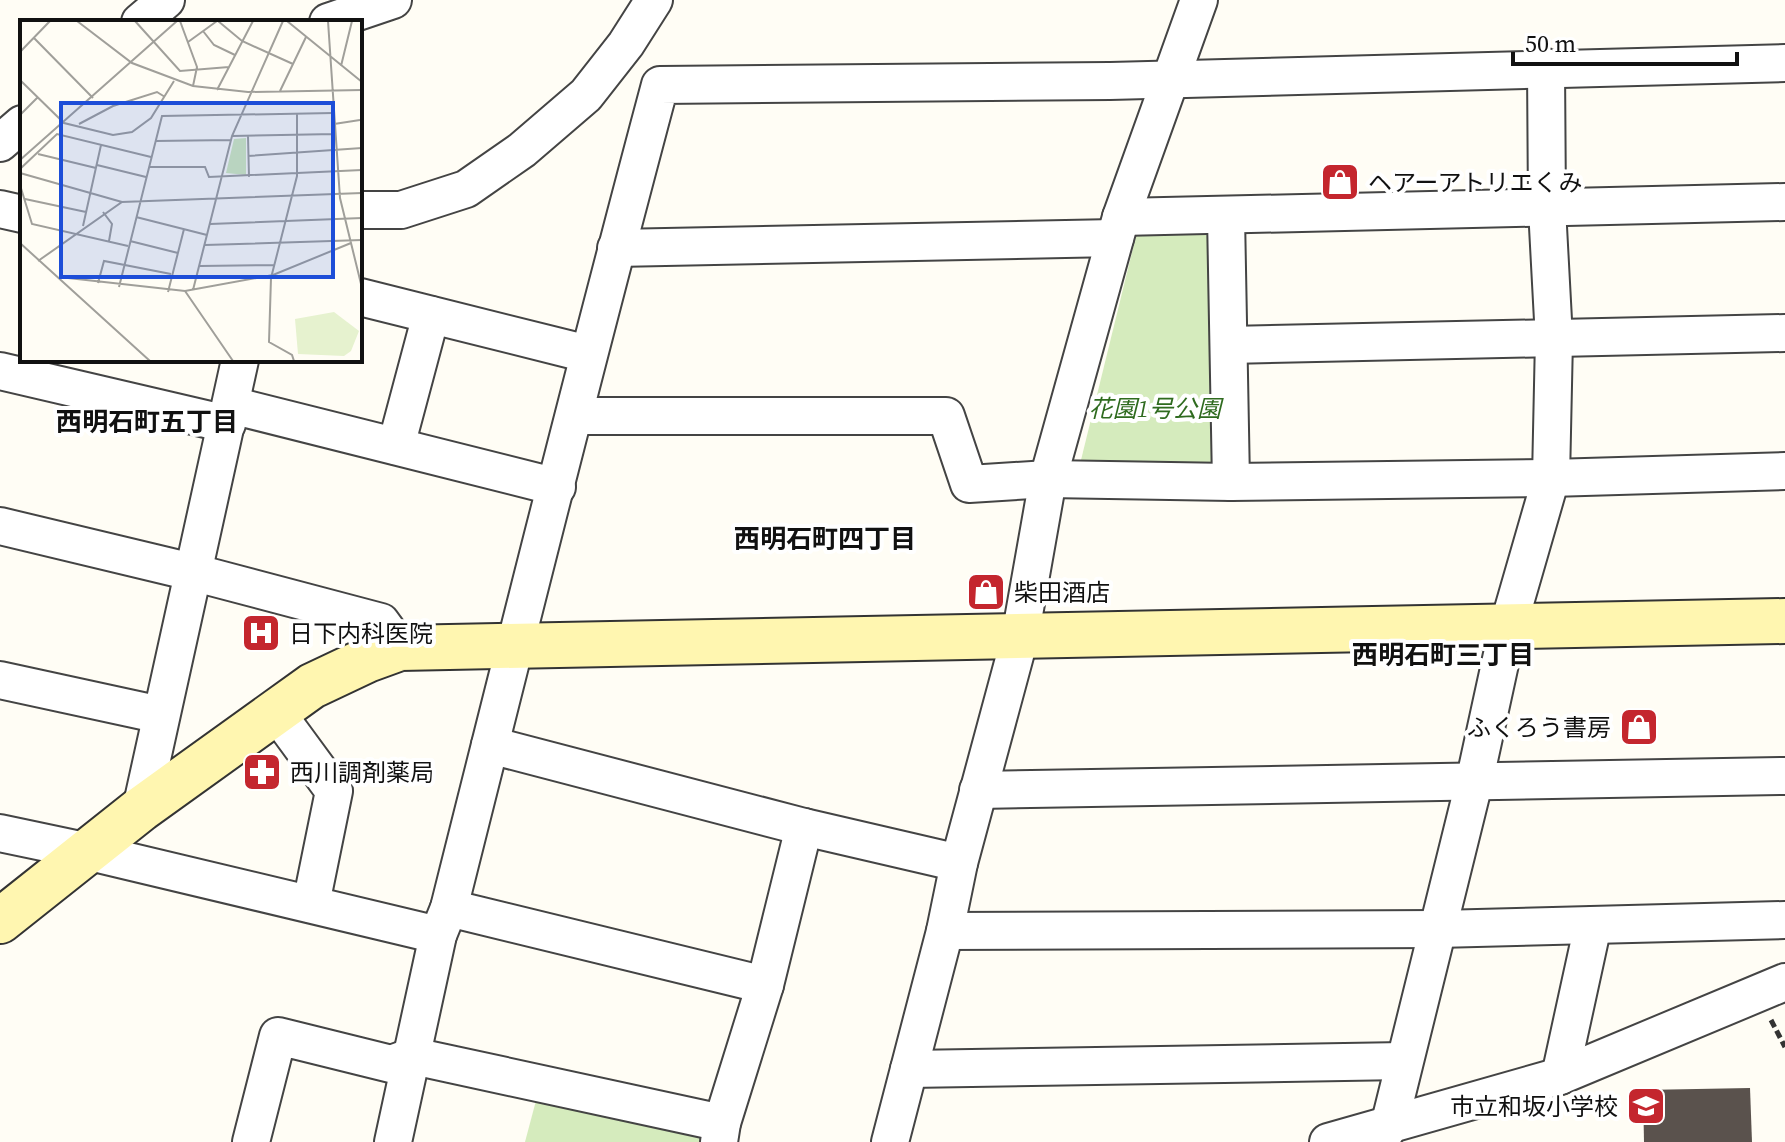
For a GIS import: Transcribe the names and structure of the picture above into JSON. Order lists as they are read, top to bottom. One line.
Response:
{"districts":["西明石町五丁目","西明石町四丁目","西明石町三丁目"],"parks":["花園1号公園"],"places":{"shop":["ヘアーアトリエくみ","柴田酒店","ふくろう書房"],"hospital":["日下内科医院"],"pharmacy":["西川調剤薬局"],"school or university":["市立和坂小学校"]},"scale_bar":"50 m"}
